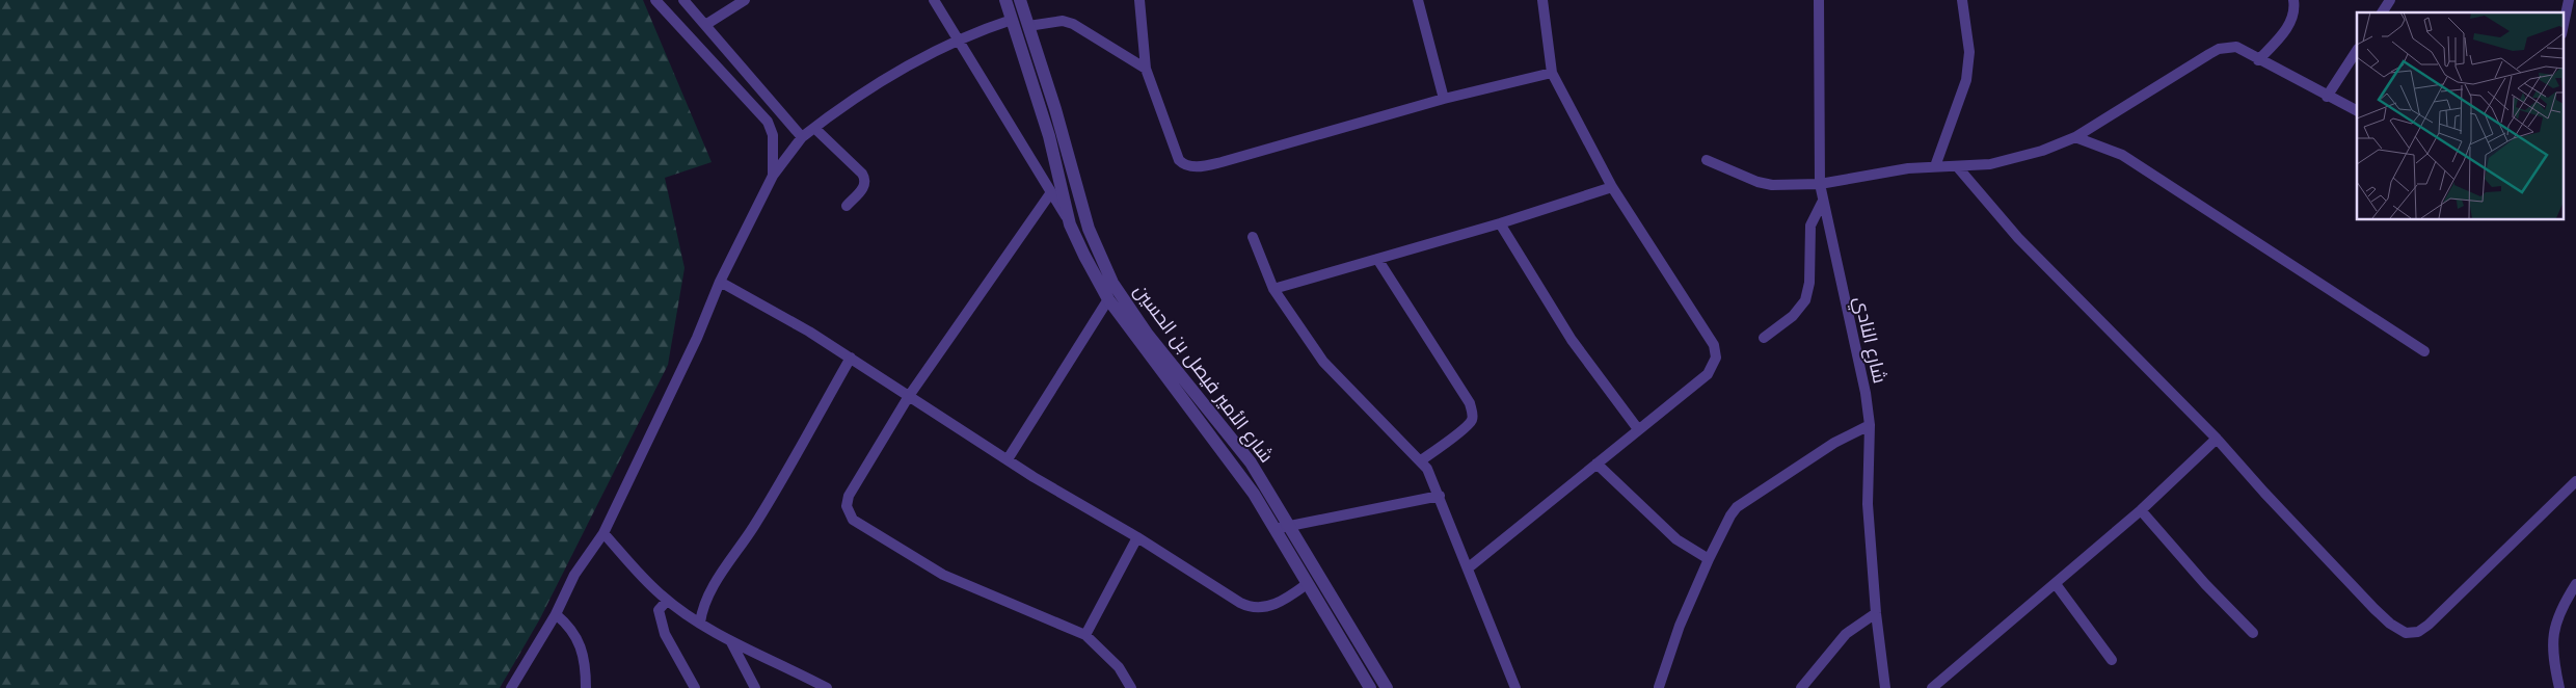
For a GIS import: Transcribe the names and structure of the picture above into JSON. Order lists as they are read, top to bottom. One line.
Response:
{"streets":{"street":["شارع النادي","شارع الأمير فيصل بن الحسين"]}}
